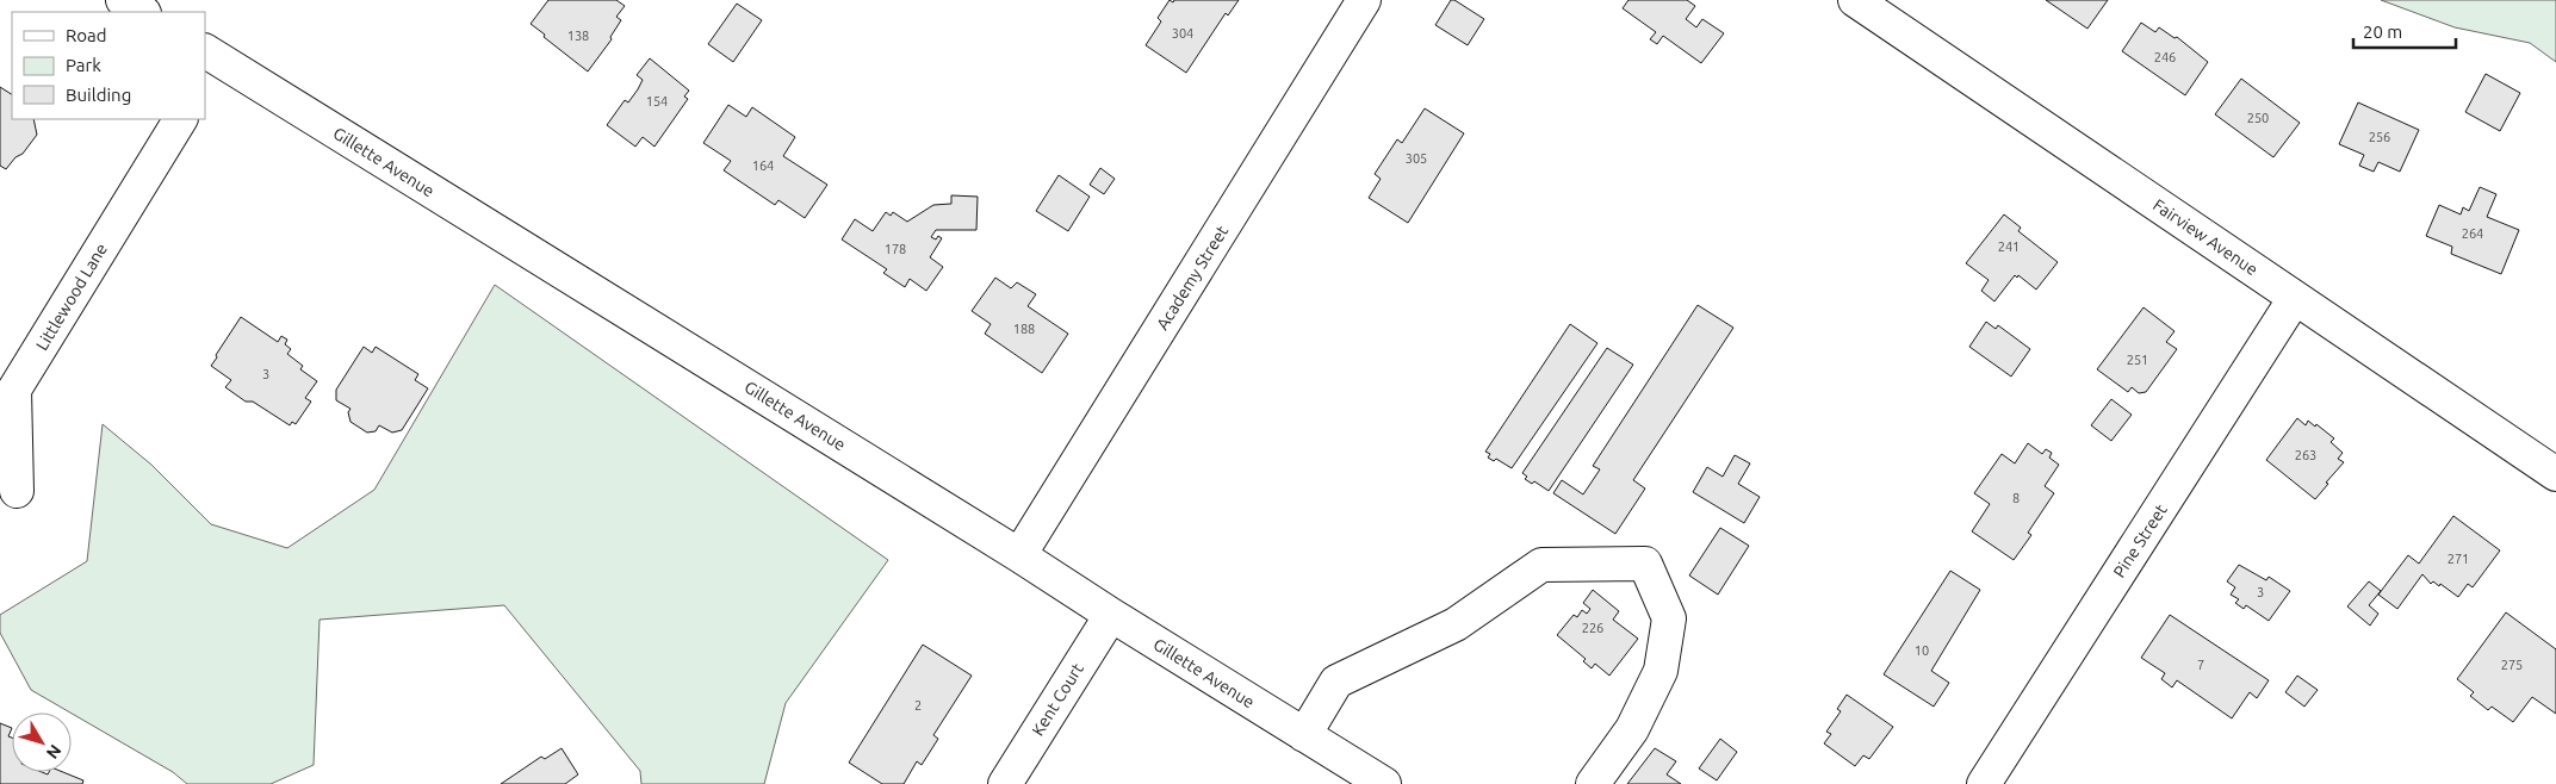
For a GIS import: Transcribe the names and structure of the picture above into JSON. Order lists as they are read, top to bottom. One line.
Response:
{"streets":{"street":["Gillette Avenue","Fairview Avenue","Academy Street","Littlewood Lane","Pine Street","Kent Court"]},"crossings":[["Gillette Avenue","Academy Street"],["Gillette Avenue","Kent Court"],["Fairview Avenue","Pine Street"]],"house_numbers":["304","138","246","154","250","256","305","164","264","241","178","188","251","3","263","8","271","3","226","10","7","275","2"],"legend":["Road","Park","Building"],"scale_bar":"20 m","north":"bottom right"}
